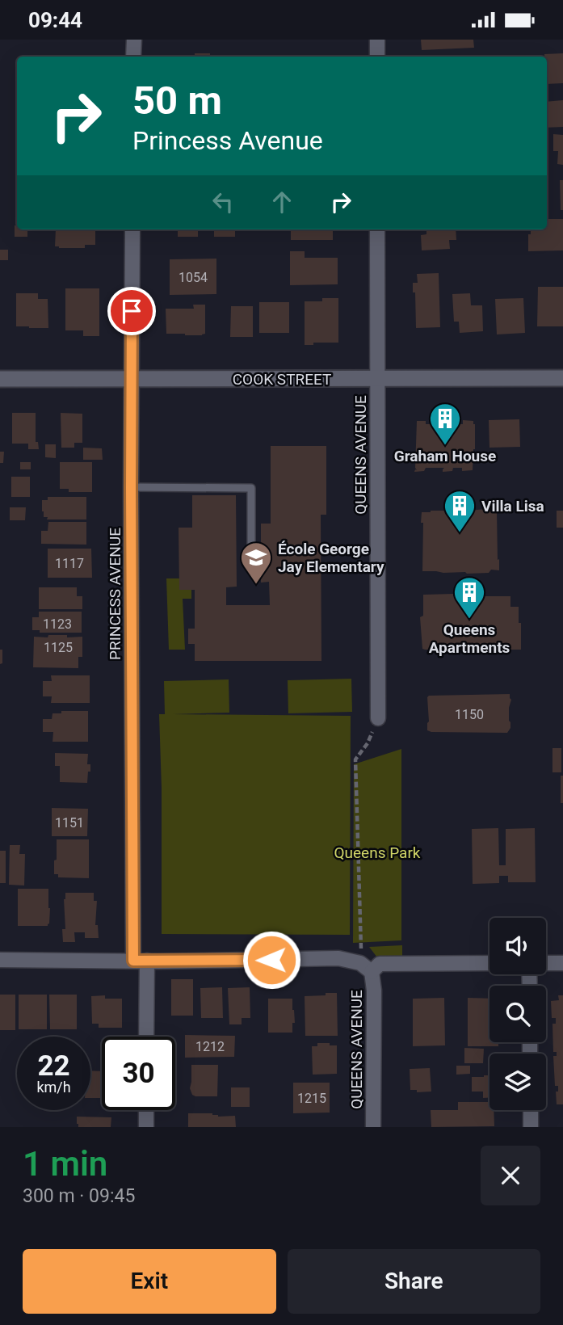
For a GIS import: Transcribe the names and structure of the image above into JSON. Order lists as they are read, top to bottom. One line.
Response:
{"streets":{"main road":["COOK STREET"],"street":["QUEENS AVENUE","PRINCESS AVENUE"]},"crossings":[["COOK STREET","QUEENS AVENUE"],["COOK STREET","PRINCESS AVENUE"]],"parks":["Queens Park"],"places":{"building":["Graham House","Villa Lisa","Queens Apartments"],"school or university":["École George Jay Elementary"]},"house_numbers":["1054","1117","1123","1125","1150","1151","1212","1215"],"page":{"status":"09:44","turn":["50 m","Princess Avenue"],"speed":"22 km/h","limit":"30","heading":["1 min","300 m · 09:45"],"buttons":["Exit","Share"]}}
